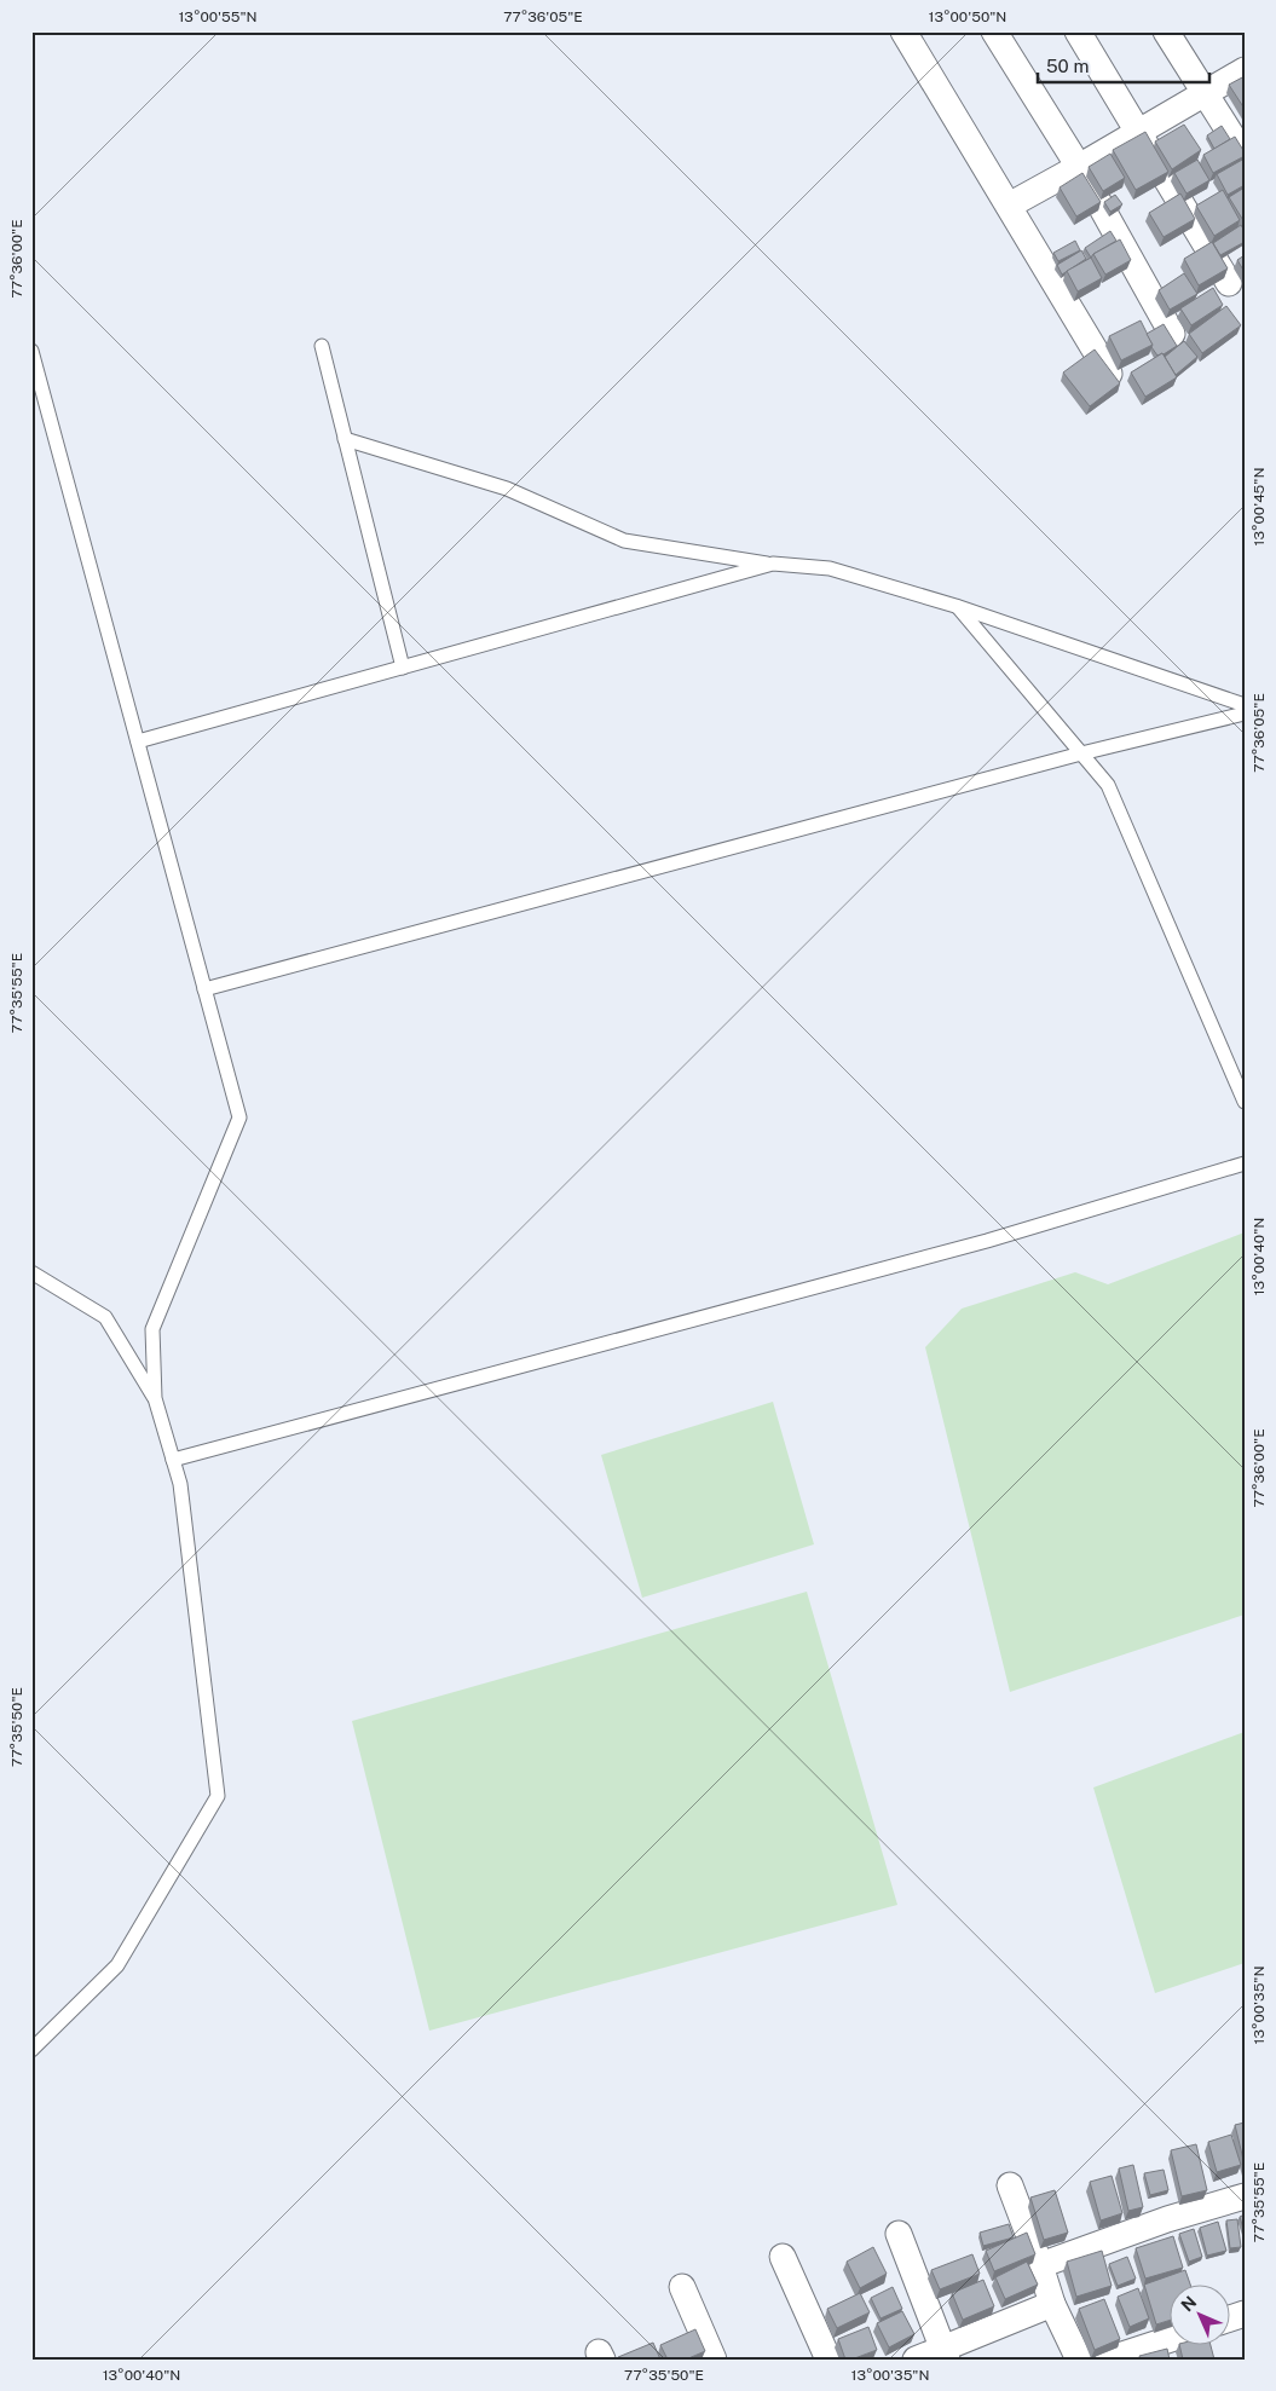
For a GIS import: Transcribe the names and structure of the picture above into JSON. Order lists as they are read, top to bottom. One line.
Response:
{"scale_bar":"50 m","north":"top left","coordinates":["13°00'55\"N","77°36'05\"E","13°00'50\"N","77°36'00\"E","13°00'45\"N","77°35'55\"E","13°00'40\"N","77°35'50\"E","13°00'35\"N"]}
